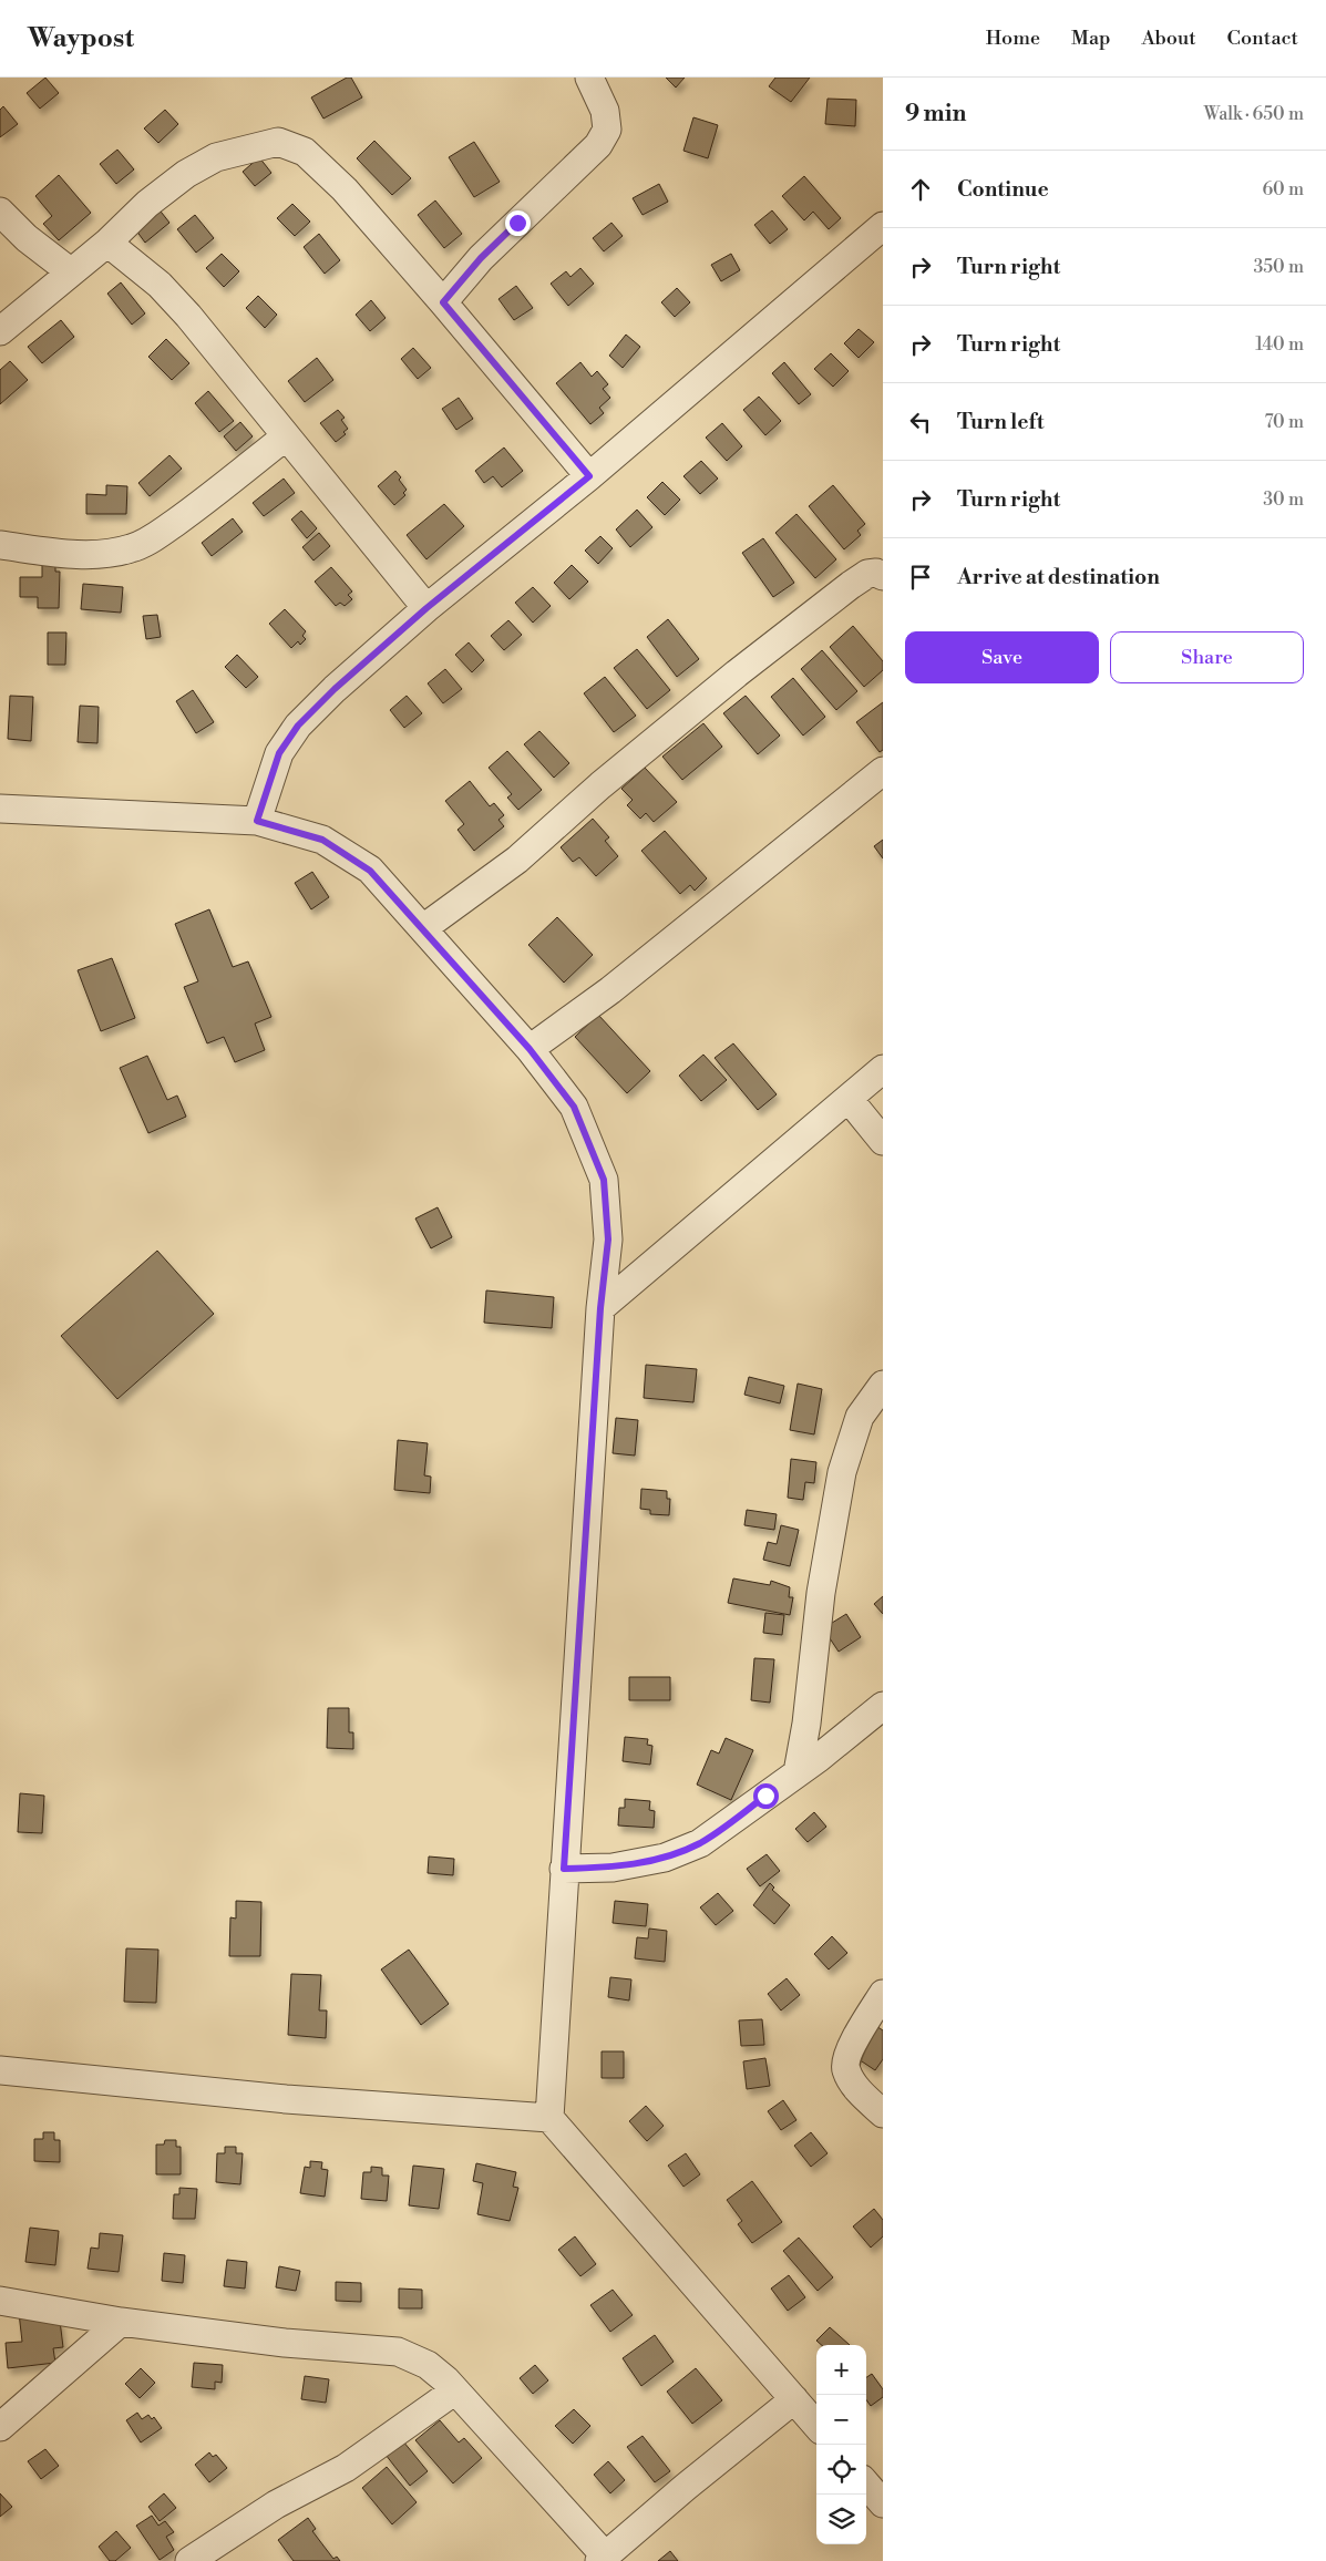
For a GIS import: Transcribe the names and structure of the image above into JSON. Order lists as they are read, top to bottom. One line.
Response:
{"page":{"header":"Waypost","nav":["Home","Map","About","Contact"],"heading":["9 min","Walk · 650 m"],"list":[["Continue","60 m"],["Turn right","350 m"],["Turn right","140 m"],["Turn left","70 m"],["Turn right","30 m"],"Arrive at destination"],"buttons":["Save","Share"],"map_buttons":["+","−"]}}
